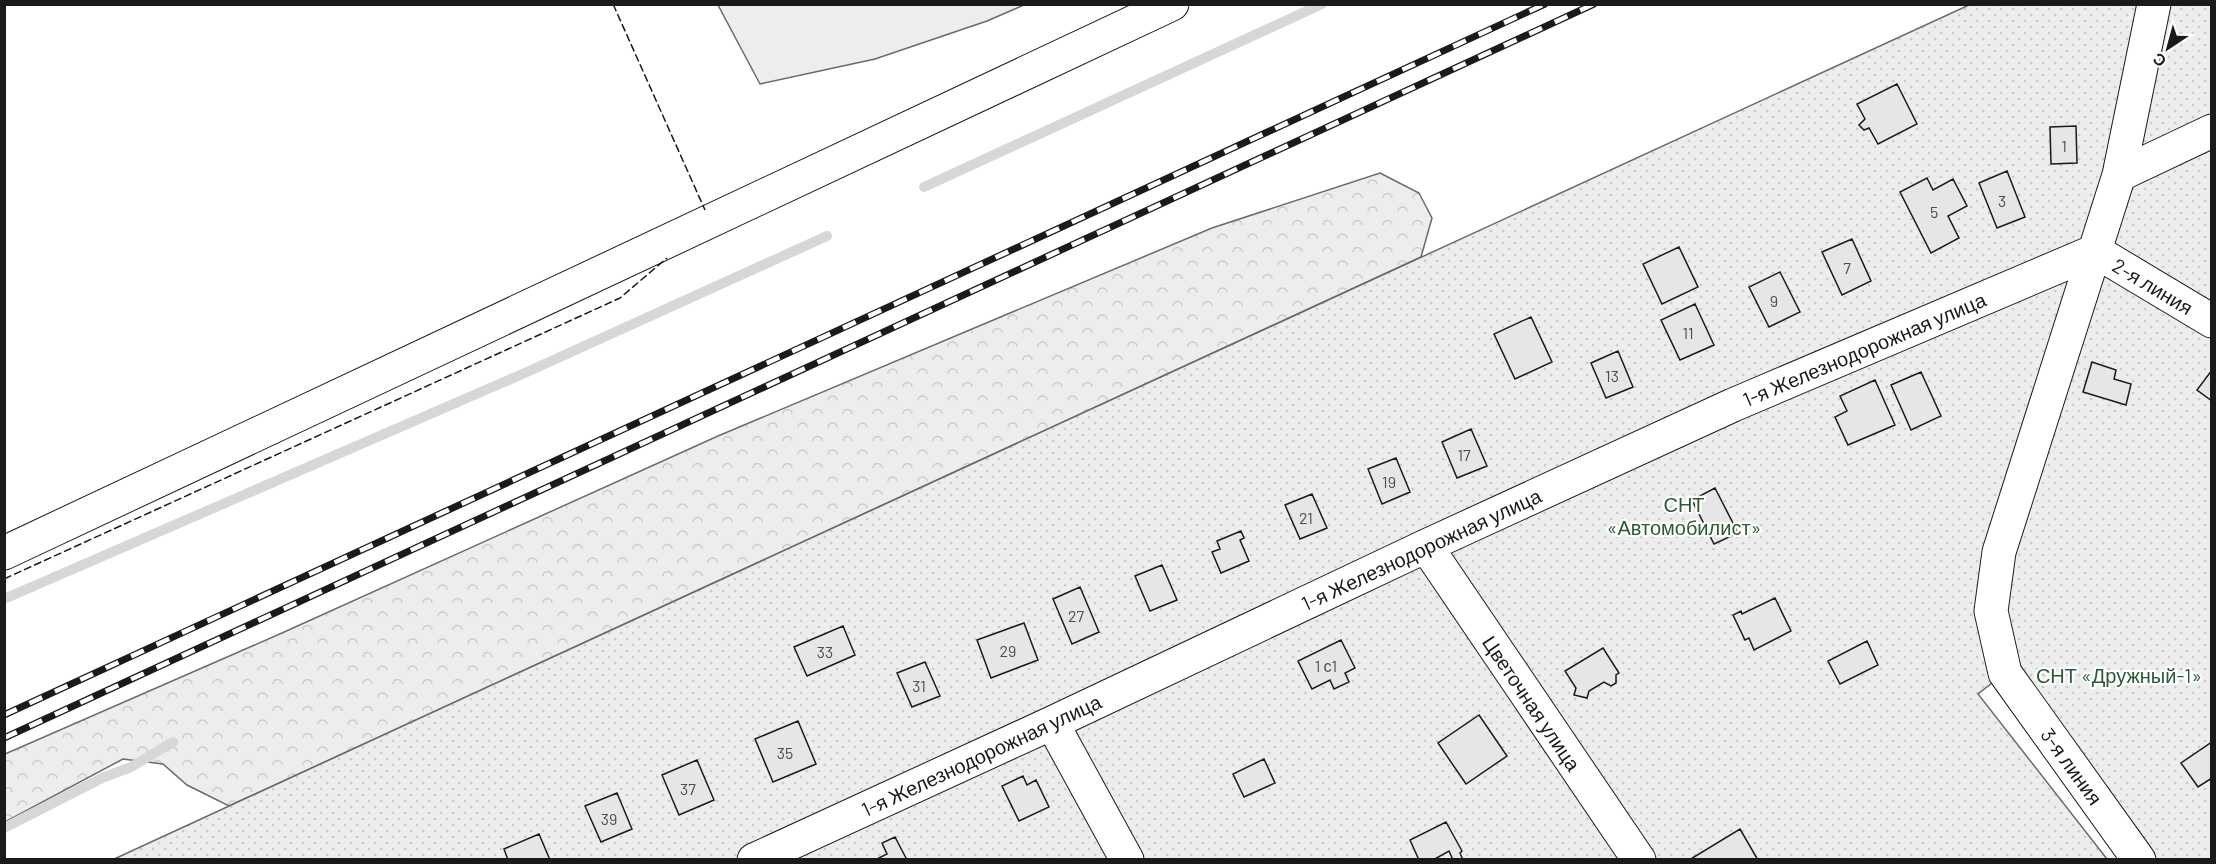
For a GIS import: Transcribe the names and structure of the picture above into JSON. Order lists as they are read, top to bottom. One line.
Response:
{"streets":{"street":["2-я линия","1-я Железнодорожная улица","Цветочная улица","3-я линия"]},"crossings":[["2-я линия","1-я Железнодорожная улица"],["2-я линия","3-я линия"],["1-я Железнодорожная улица","Цветочная улица"],["1-я Железнодорожная улица","3-я линия"]],"parks":["СНТ «Автомобилист»","СНТ «Дружный-1»"],"house_numbers":["1","3","5","7","9","11","13","17","19","21","27","29","33","1 с1","31","35","37","39"],"north":"bottom left"}
